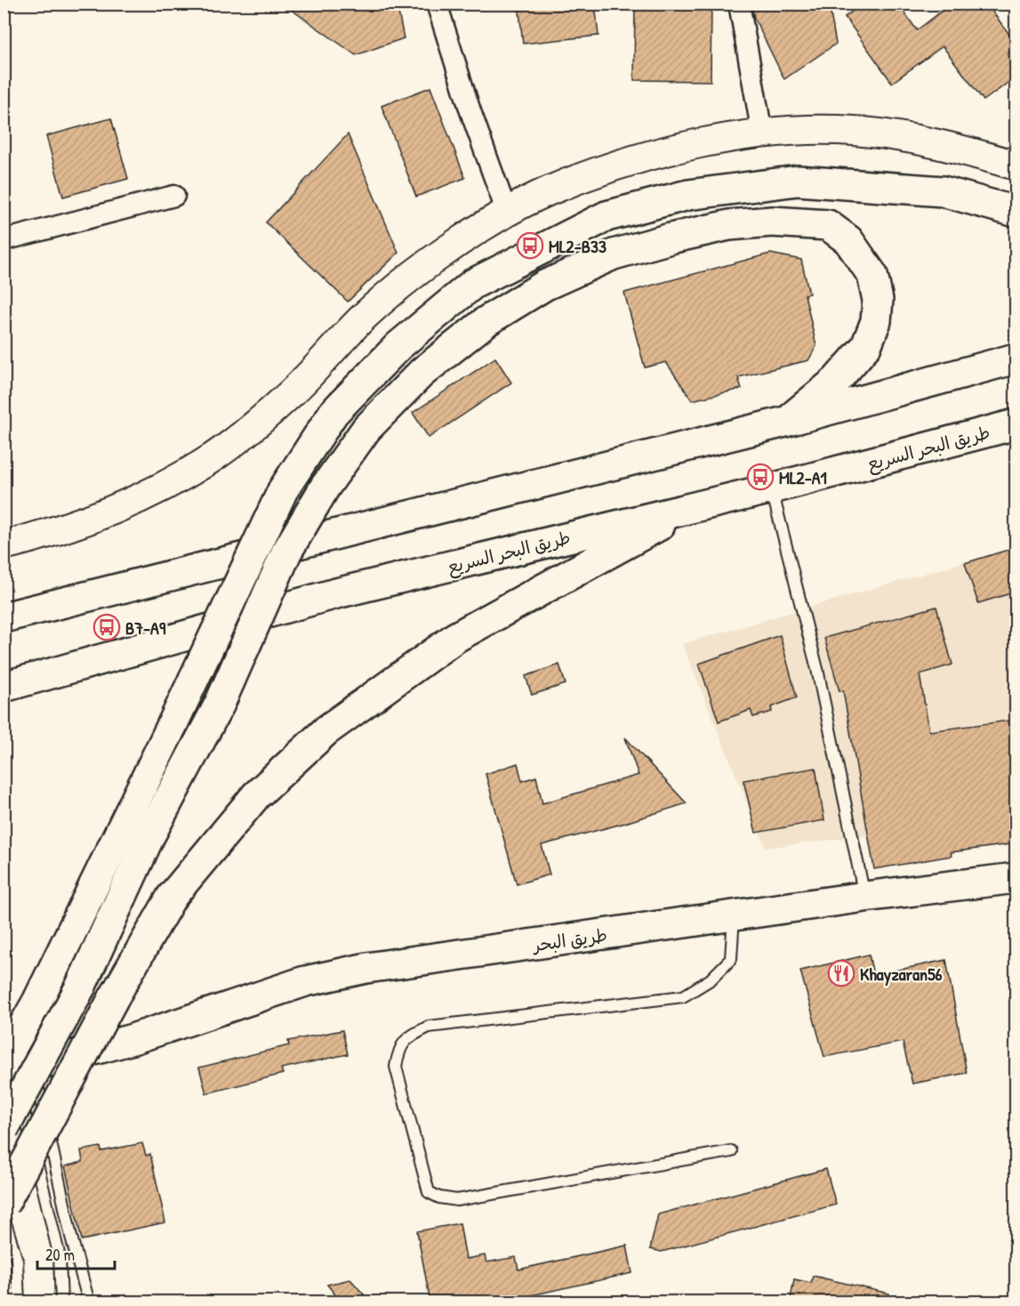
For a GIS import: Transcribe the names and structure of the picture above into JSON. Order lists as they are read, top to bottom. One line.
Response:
{"streets":{"highway":["طريق البحر السريع","طريق البحر"]},"places":{"bus stop":["ML2-B33","ML2-A1","B7-A9"],"restaurant":["Khayzaran56"]},"scale_bar":"20 m"}
